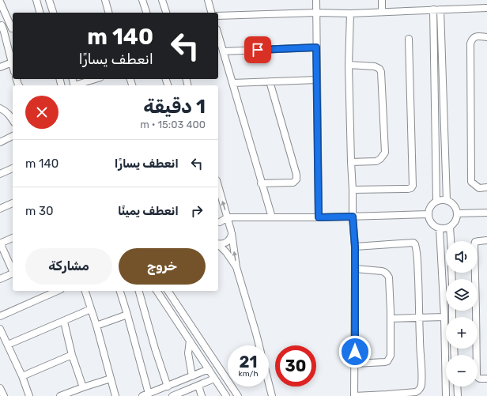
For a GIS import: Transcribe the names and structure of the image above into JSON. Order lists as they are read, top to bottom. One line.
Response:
{"page":{"turn":["140 m","انعطف يسارًا"],"heading":["1 دقيقة","400 m · 15:03"],"list":[{"name":"انعطف يسارًا","value":"140 m"},{"name":"انعطف يمينًا","value":"30 m"}],"map_buttons":["+","−"],"buttons":["خروج","مشاركة"],"speed":"21 km/h","limit":"30"}}
